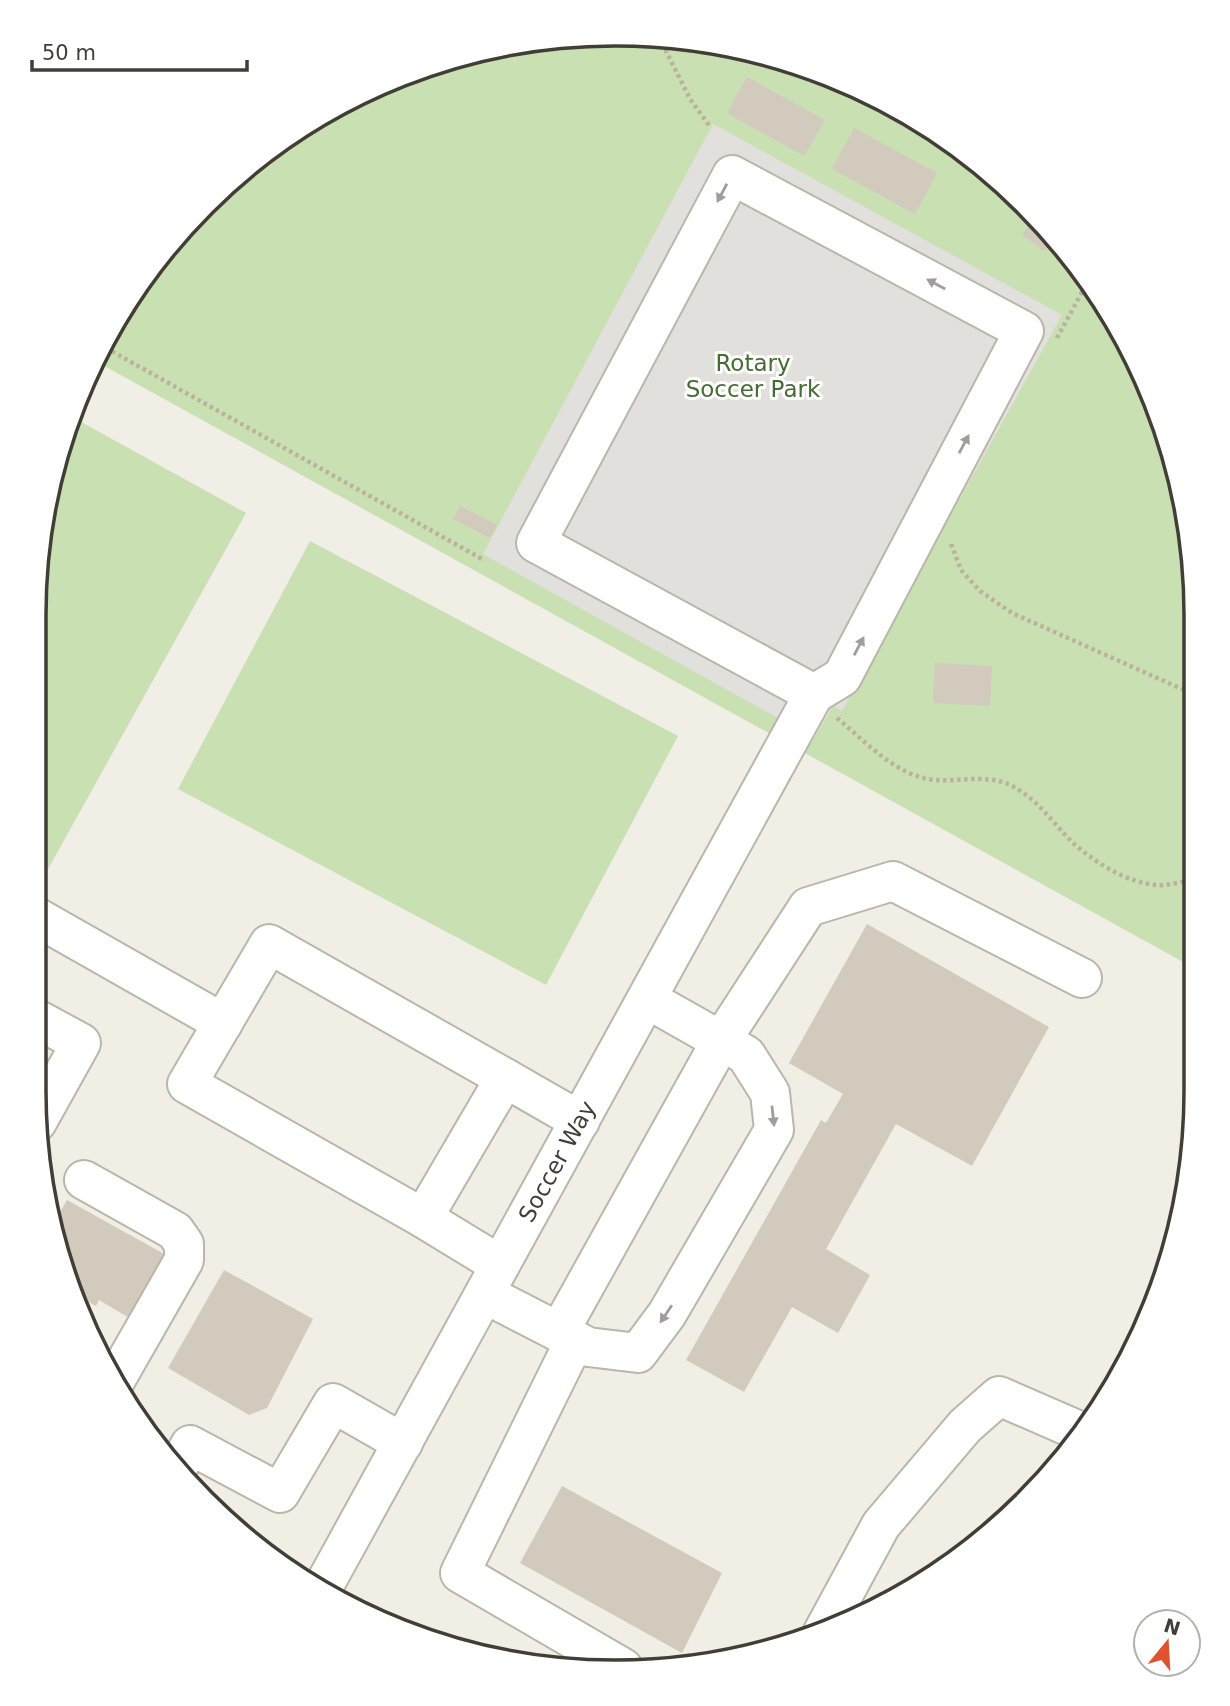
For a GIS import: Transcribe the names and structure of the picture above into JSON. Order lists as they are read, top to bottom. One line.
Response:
{"streets":{"street":["Soccer Way"]},"parks":["Rotary Soccer Park"],"scale_bar":"50 m","north":"top"}
